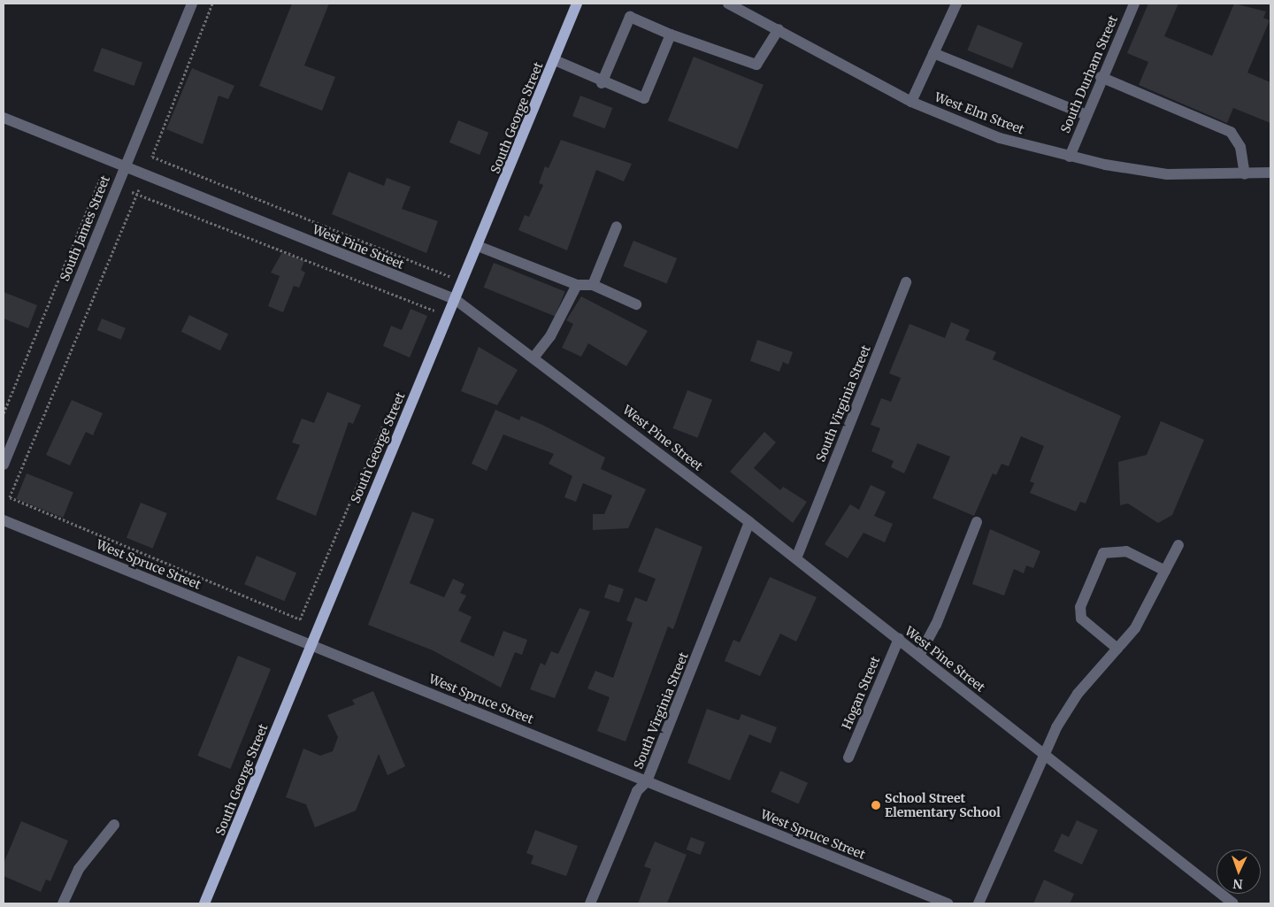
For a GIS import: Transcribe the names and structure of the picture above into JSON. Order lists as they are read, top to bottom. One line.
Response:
{"streets":{"main road":["South George Street"],"street":["South Durham Street","West Elm Street","South James Street","West Pine Street","South Virginia Street","West Spruce Street","Hogan Street"]},"crossings":[["South Durham Street","West Elm Street"],["South George Street","West Pine Street"],["South George Street","West Spruce Street"],["South James Street","West Pine Street"],["West Pine Street","South Virginia Street"],["West Pine Street","Hogan Street"],["South Virginia Street","West Spruce Street"]],"places":["School Street Elementary School"],"north":"bottom"}
